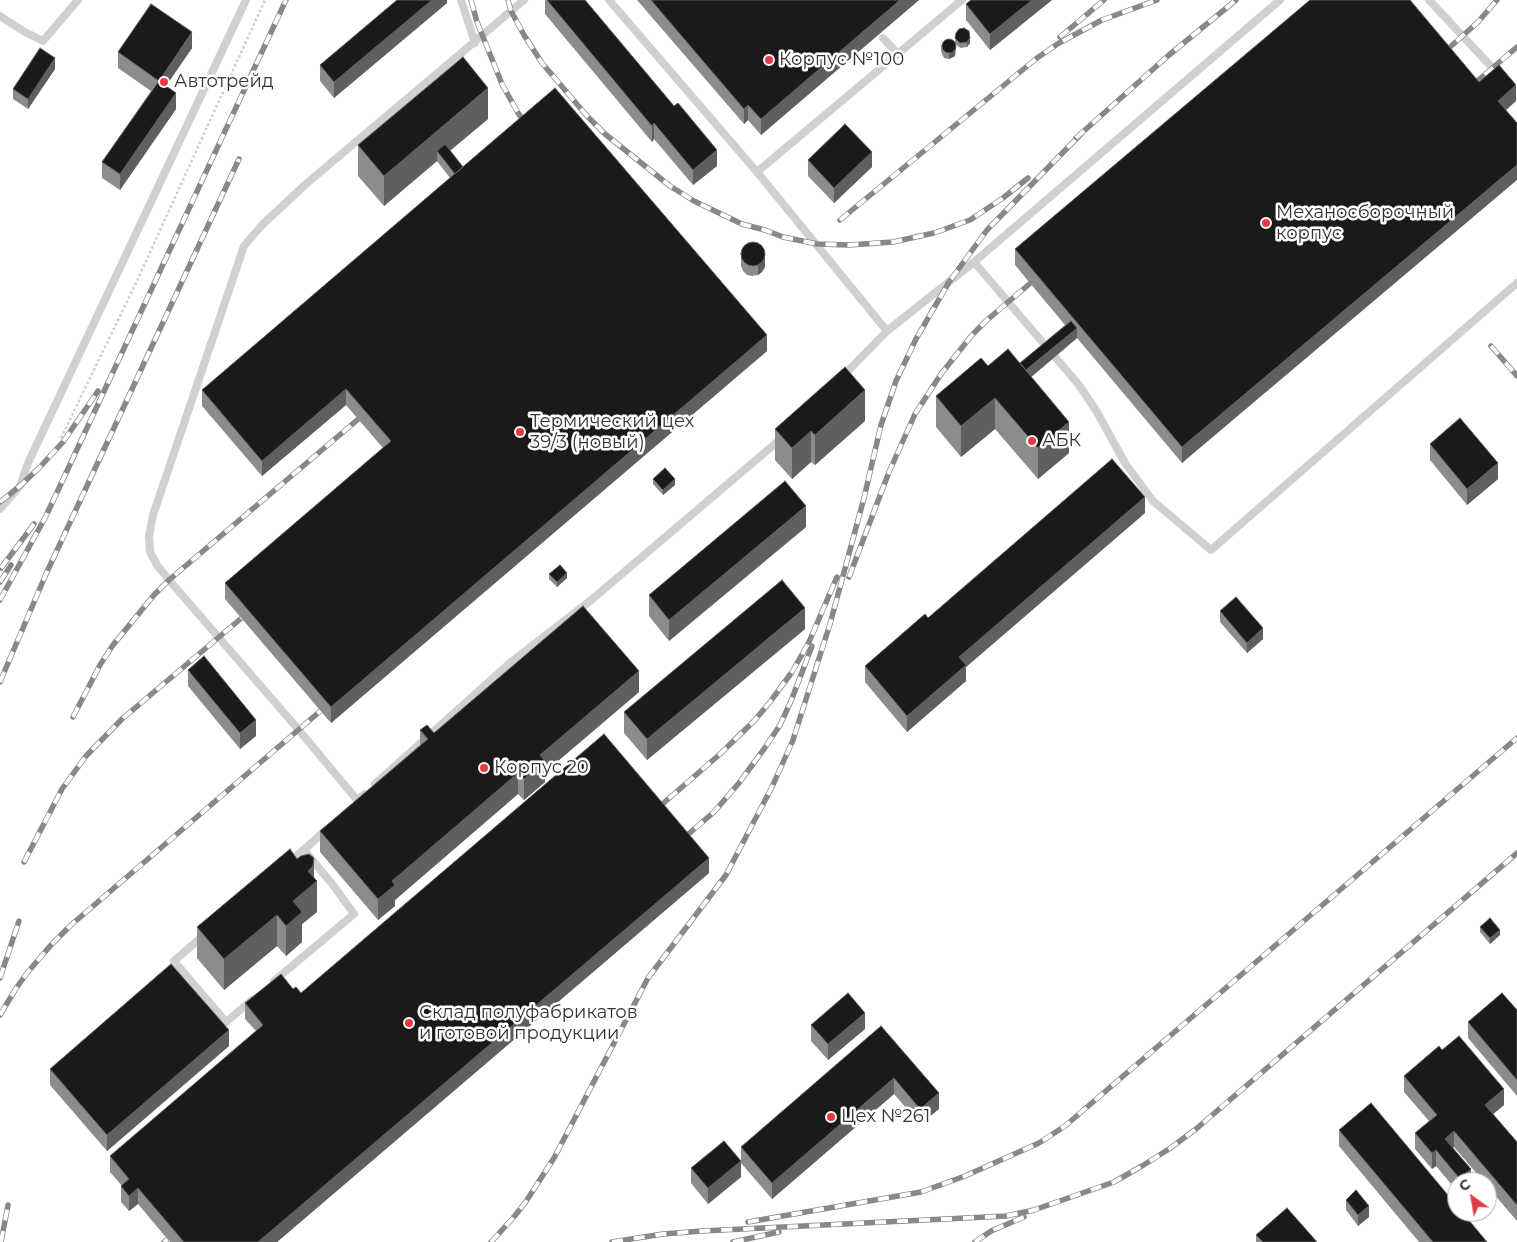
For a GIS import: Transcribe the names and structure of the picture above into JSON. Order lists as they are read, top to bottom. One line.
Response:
{"places":["Корпус №100","Автотрейд","Механосборочный корпус","Термический цех 39/3 (новый)","АБК","Корпус 20","Склад полуфабрикатов и готовой продукции","Цех №261"],"north":"top left"}
